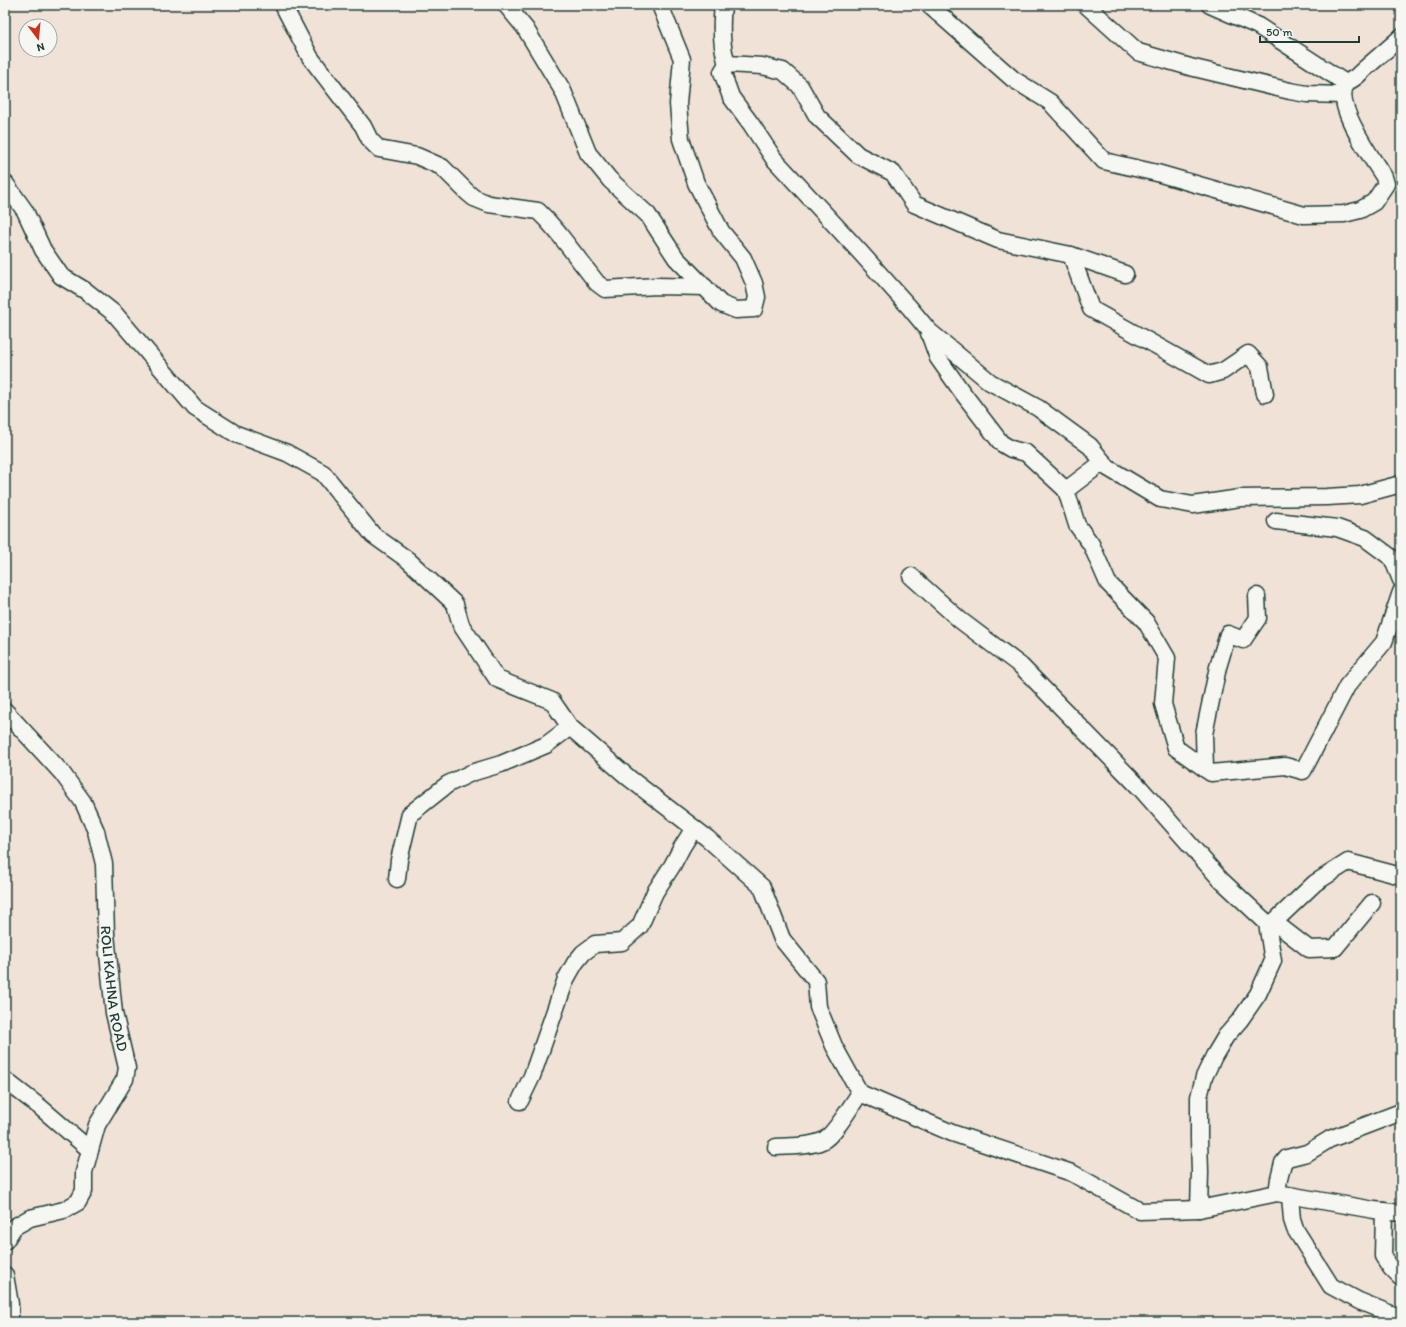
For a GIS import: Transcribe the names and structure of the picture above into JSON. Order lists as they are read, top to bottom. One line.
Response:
{"streets":{"street":["ROLI KAHNA ROAD"]},"scale_bar":"50 m","north":"bottom"}
